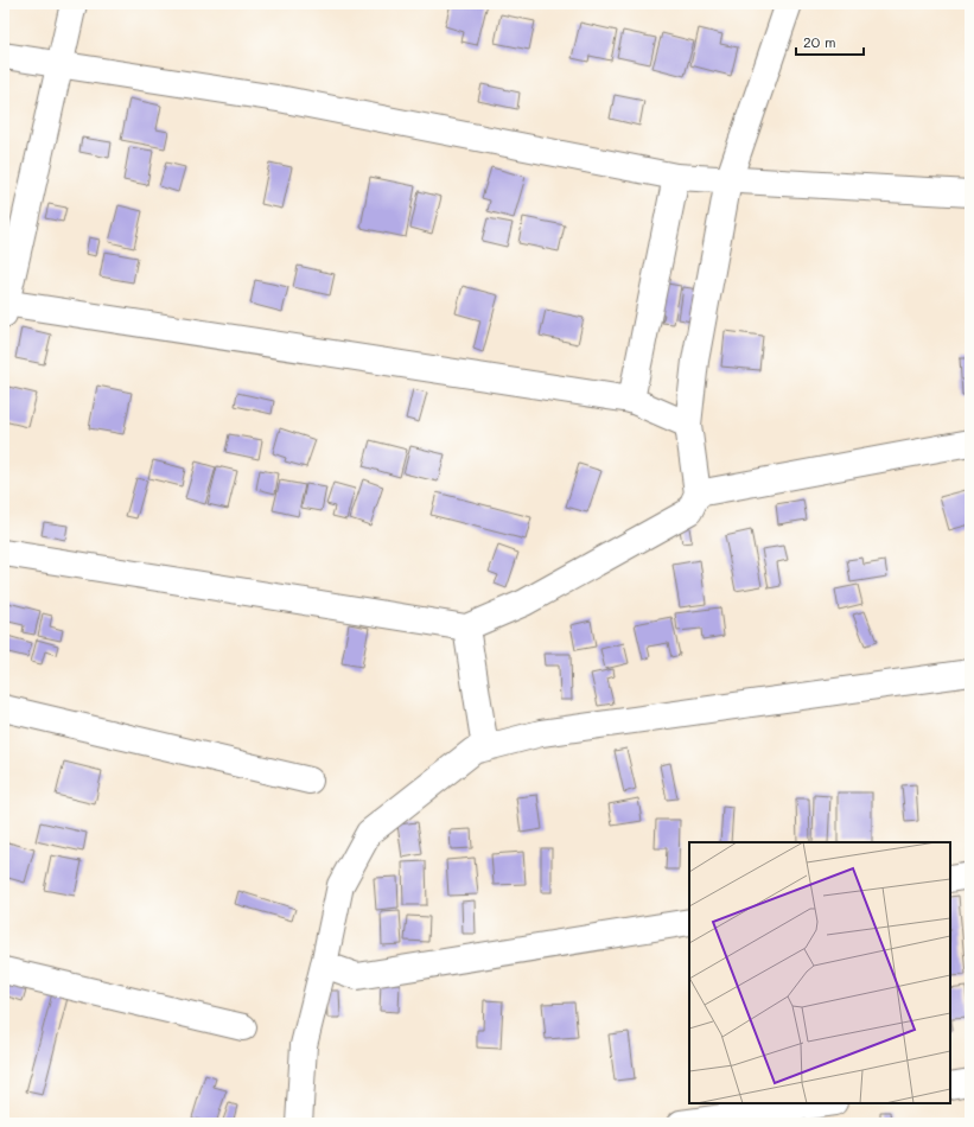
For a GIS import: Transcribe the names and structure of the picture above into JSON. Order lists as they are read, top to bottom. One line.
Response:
{"scale_bar":"20 m"}
